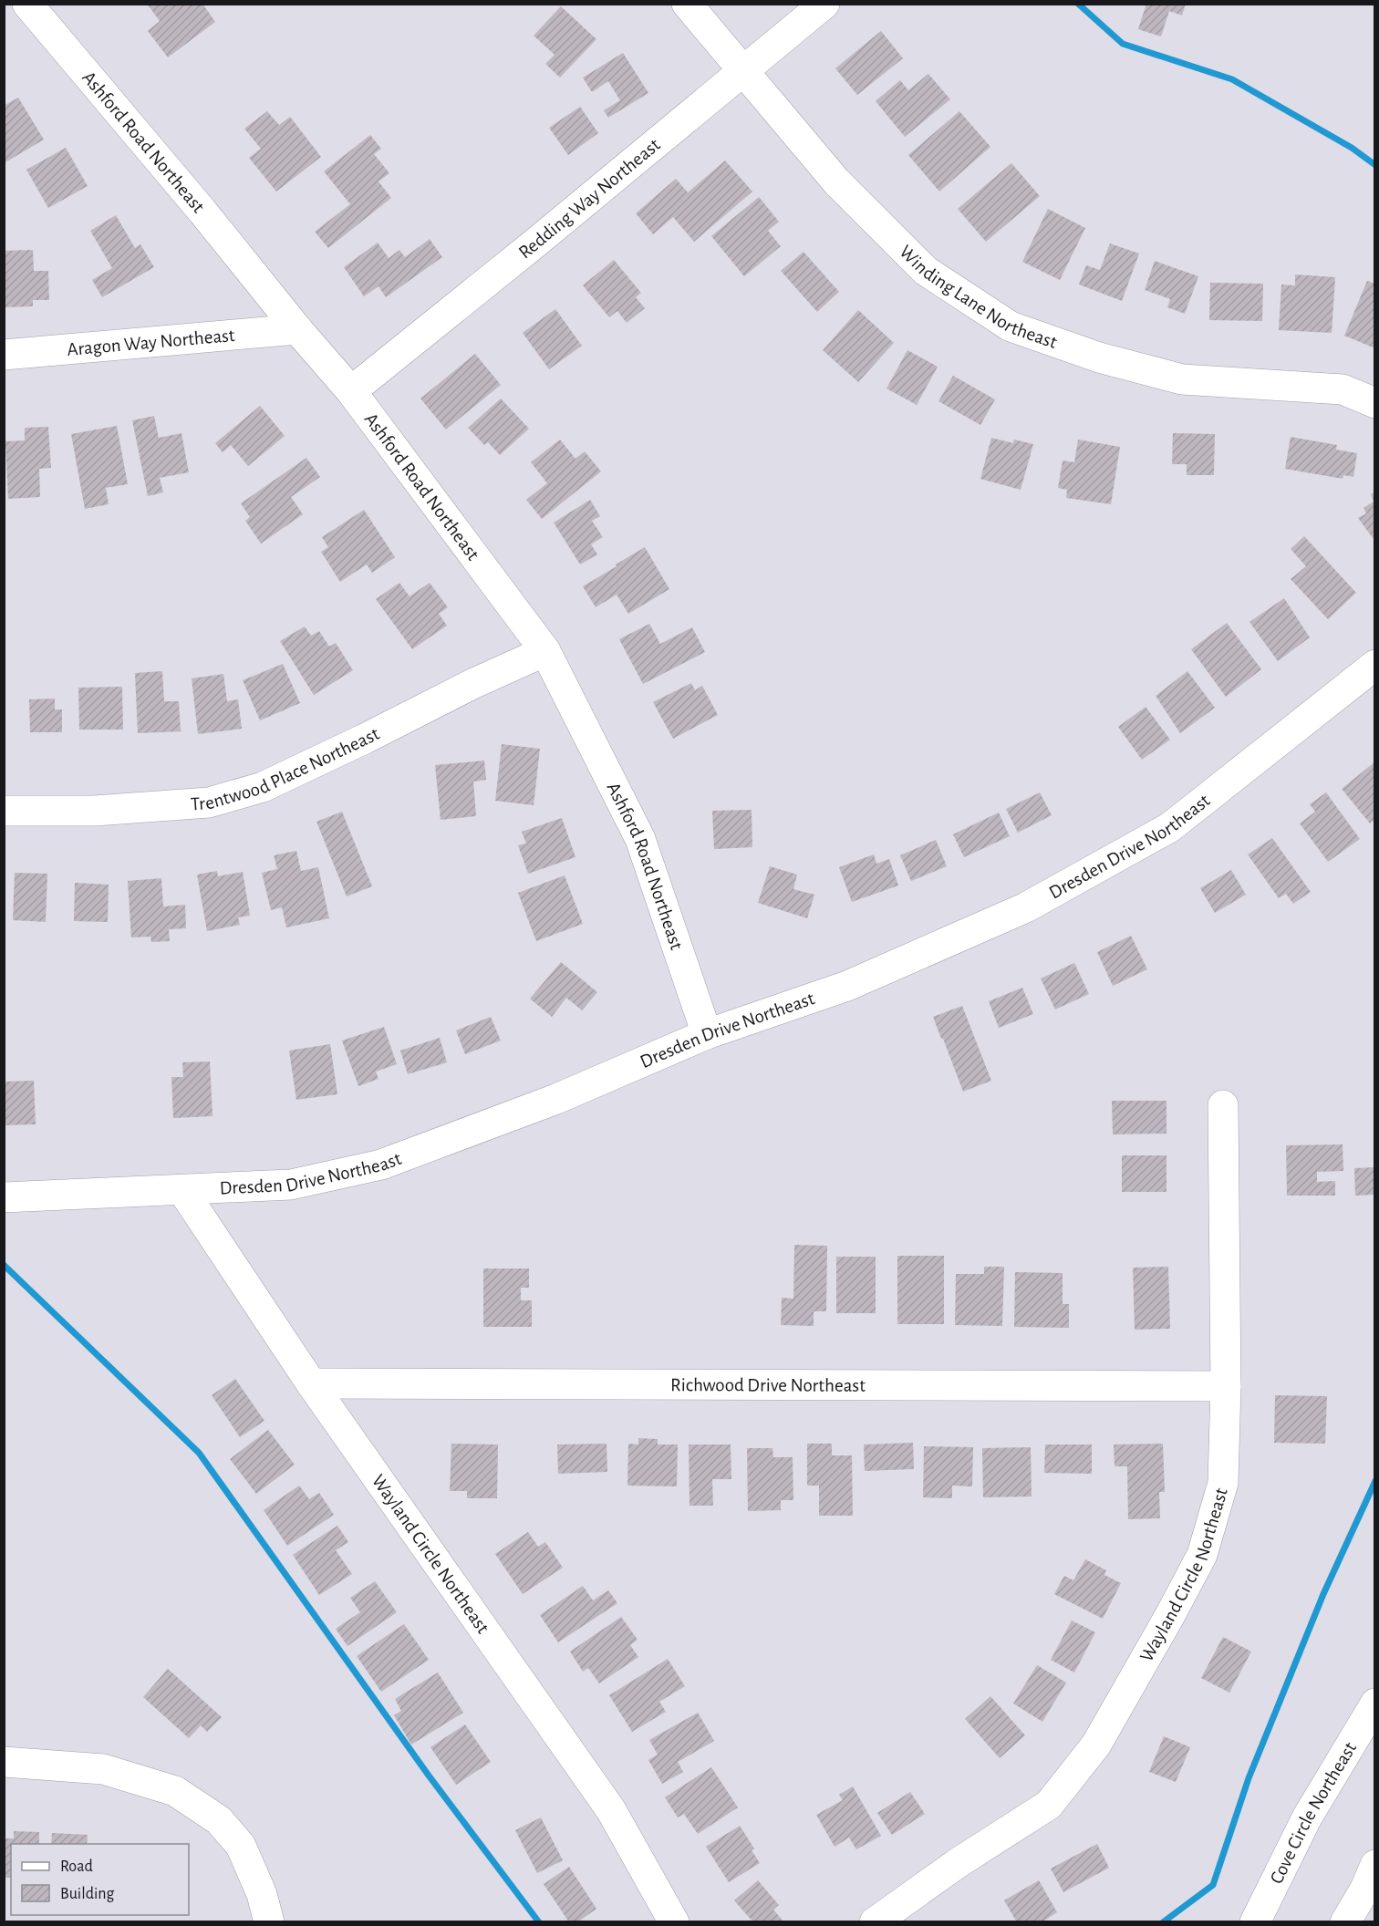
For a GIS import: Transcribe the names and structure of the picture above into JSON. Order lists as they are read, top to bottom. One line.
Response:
{"streets":{"street":["Ashford Road Northeast","Redding Way Northeast","Winding Lane Northeast","Aragon Way Northeast","Trentwood Place Northeast","Dresden Drive Northeast","Richwood Drive Northeast","Wayland Circle Northeast","Cove Circle Northeast"]},"crossings":[["Ashford Road Northeast","Redding Way Northeast"],["Ashford Road Northeast","Aragon Way Northeast"],["Ashford Road Northeast","Trentwood Place Northeast"],["Ashford Road Northeast","Dresden Drive Northeast"],["Redding Way Northeast","Winding Lane Northeast"],["Dresden Drive Northeast","Wayland Circle Northeast"],["Richwood Drive Northeast","Wayland Circle Northeast"]],"legend":["Road","Building"]}
